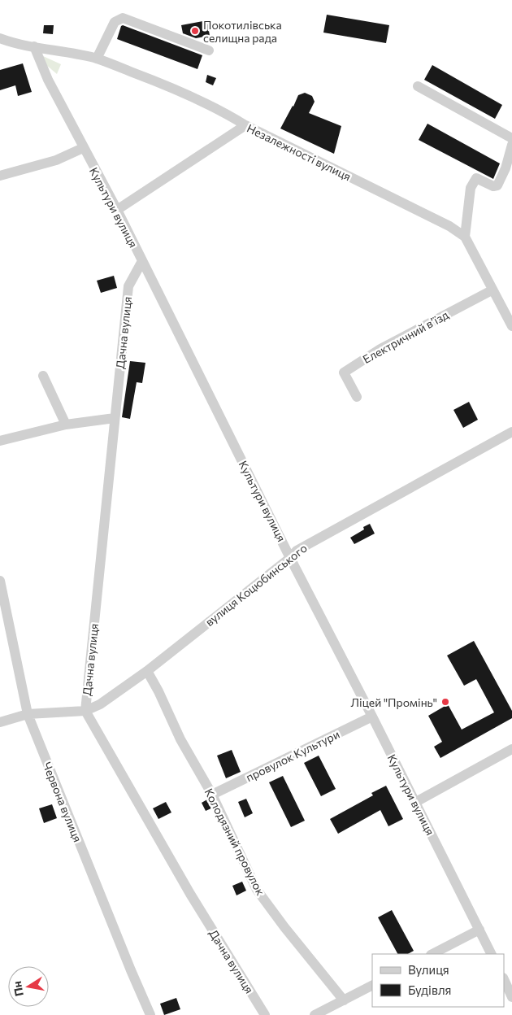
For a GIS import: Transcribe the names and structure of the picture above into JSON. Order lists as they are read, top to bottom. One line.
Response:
{"streets":{"street":["Незалежності вулиця","Культури вулиця","Дачна вулиця","Електричний в’їзд","вулиця Коцюбинського","провулок Культури","Червона вулиця","Колодязний провулок"]},"crossings":[["Незалежності вулиця","Культури вулиця"],["Незалежності вулиця","Електричний в’їзд"],["Культури вулиця","Дачна вулиця"],["Культури вулиця","вулиця Коцюбинського"],["Культури вулиця","провулок Культури"],["Дачна вулиця","вулиця Коцюбинського"],["вулиця Коцюбинського","Червона вулиця"],["вулиця Коцюбинського","Колодязний провулок"],["провулок Культури","Колодязний провулок"]],"places":["Покотилівська селищна рада","Ліцей \"Промінь\""],"legend":["Вулиця","Будівля"],"north":"left"}
